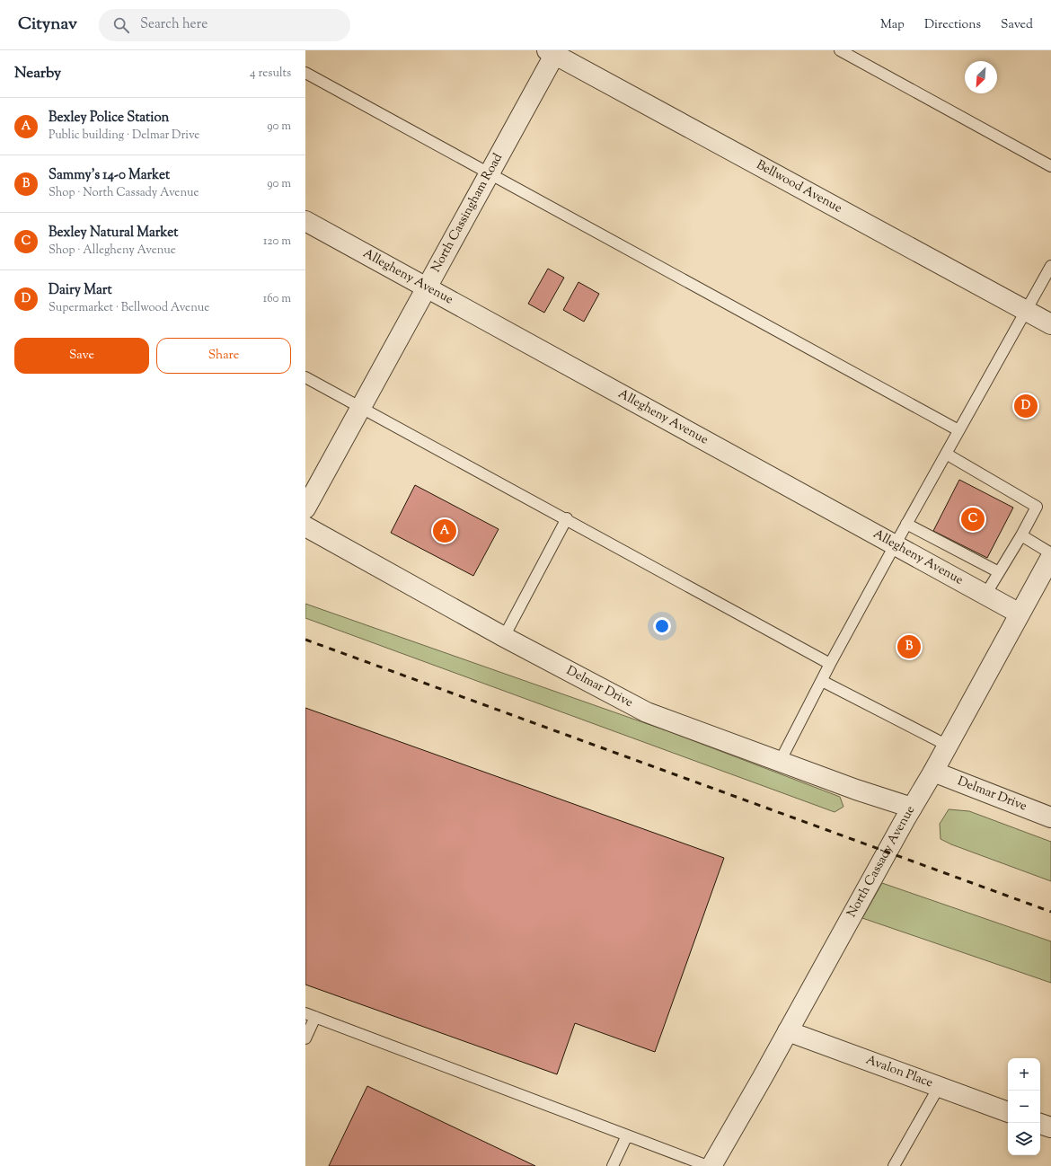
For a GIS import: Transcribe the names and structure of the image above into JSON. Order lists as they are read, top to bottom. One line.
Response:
{"streets":{"street":["Bellwood Avenue","North Cassingham Road","Allegheny Avenue","Delmar Drive","North Cassady Avenue","Avalon Place"]},"crossings":[["Bellwood Avenue","North Cassingham Road"],["North Cassingham Road","Allegheny Avenue"],["Allegheny Avenue","North Cassady Avenue"],["Delmar Drive","North Cassady Avenue"],["North Cassady Avenue","Avalon Place"]],"north":"bottom left","page":{"header":"Citynav","search":"Search here","nav":["Map","Directions","Saved"],"heading":["Nearby","4 results"],"list":[{"mark":"A","name":"Bexley Police Station","note":"Public building · Delmar Drive","value":"90 m"},{"mark":"B","name":"Sammy's 14-0 Market","note":"Shop · North Cassady Avenue","value":"90 m"},{"mark":"C","name":"Bexley Natural Market","note":"Shop · Allegheny Avenue","value":"120 m"},{"mark":"D","name":"Dairy Mart","note":"Supermarket · Bellwood Avenue","value":"160 m"}],"buttons":["Save","Share"],"pins":["D","C","A","B"],"map_buttons":["+","−"]}}
